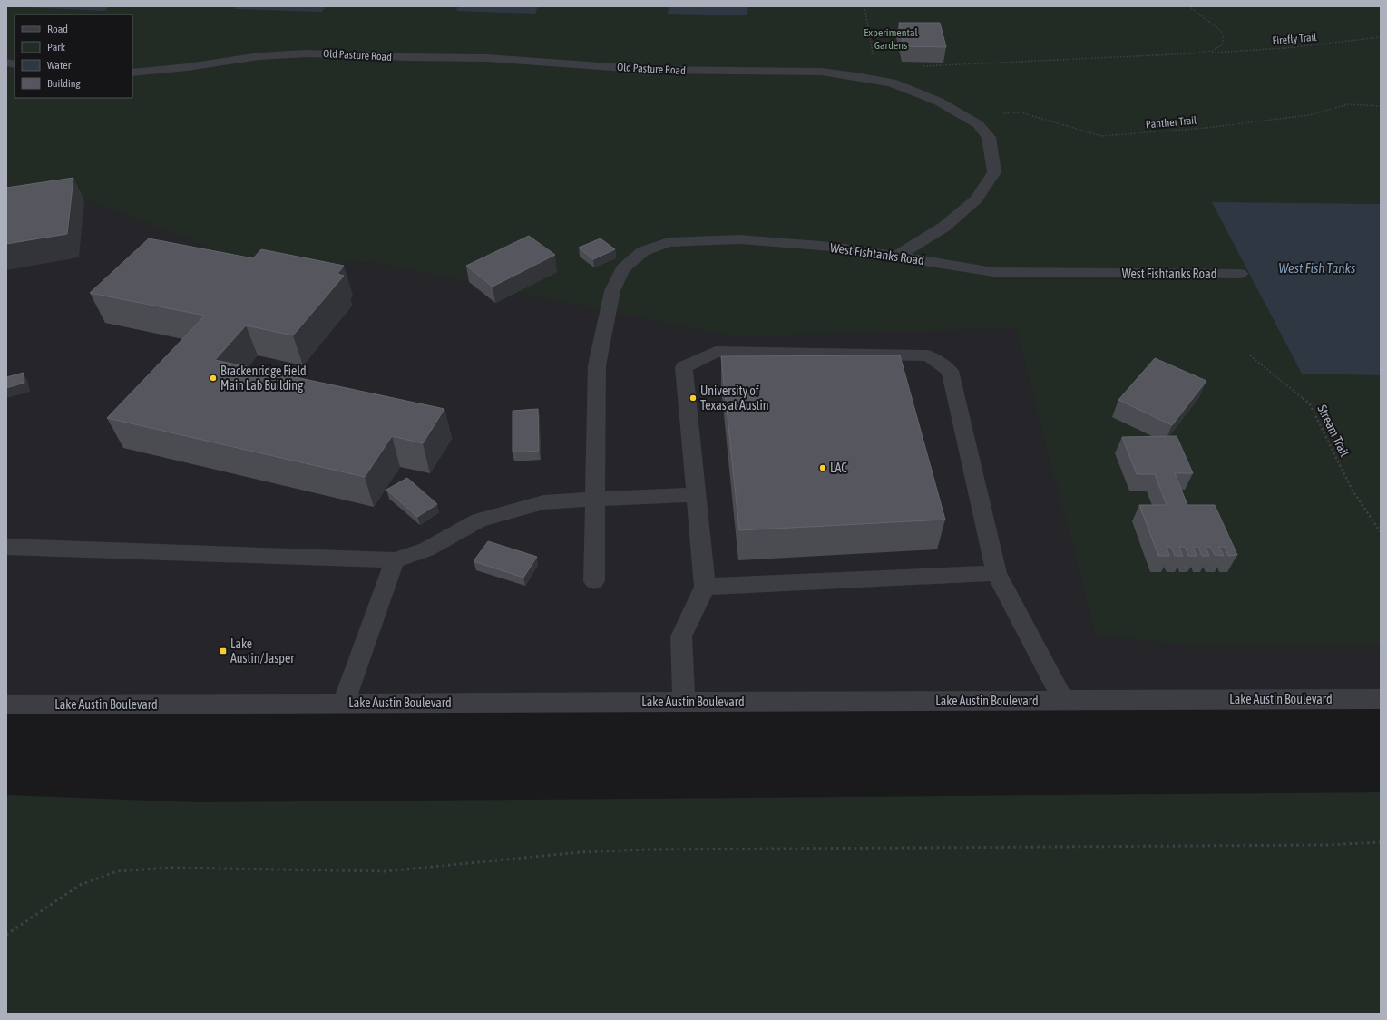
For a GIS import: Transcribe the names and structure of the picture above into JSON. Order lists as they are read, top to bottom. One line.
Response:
{"streets":{"street":["Old Pasture Road","West Fishtanks Road","Lake Austin Boulevard"],"path":["Firefly Trail","Panther Trail","Stream Trail"]},"crossings":[["Old Pasture Road","Panther Trail"],["Old Pasture Road","West Fishtanks Road"]],"water":["West Fish Tanks"],"parks":["Experimental Gardens"],"places":{"other":["Brackenridge Field Main Lab Building","University of Texas at Austin","LAC"],"transit":["Lake Austin/Jasper"]},"legend":["Road","Park","Water","Building"]}
